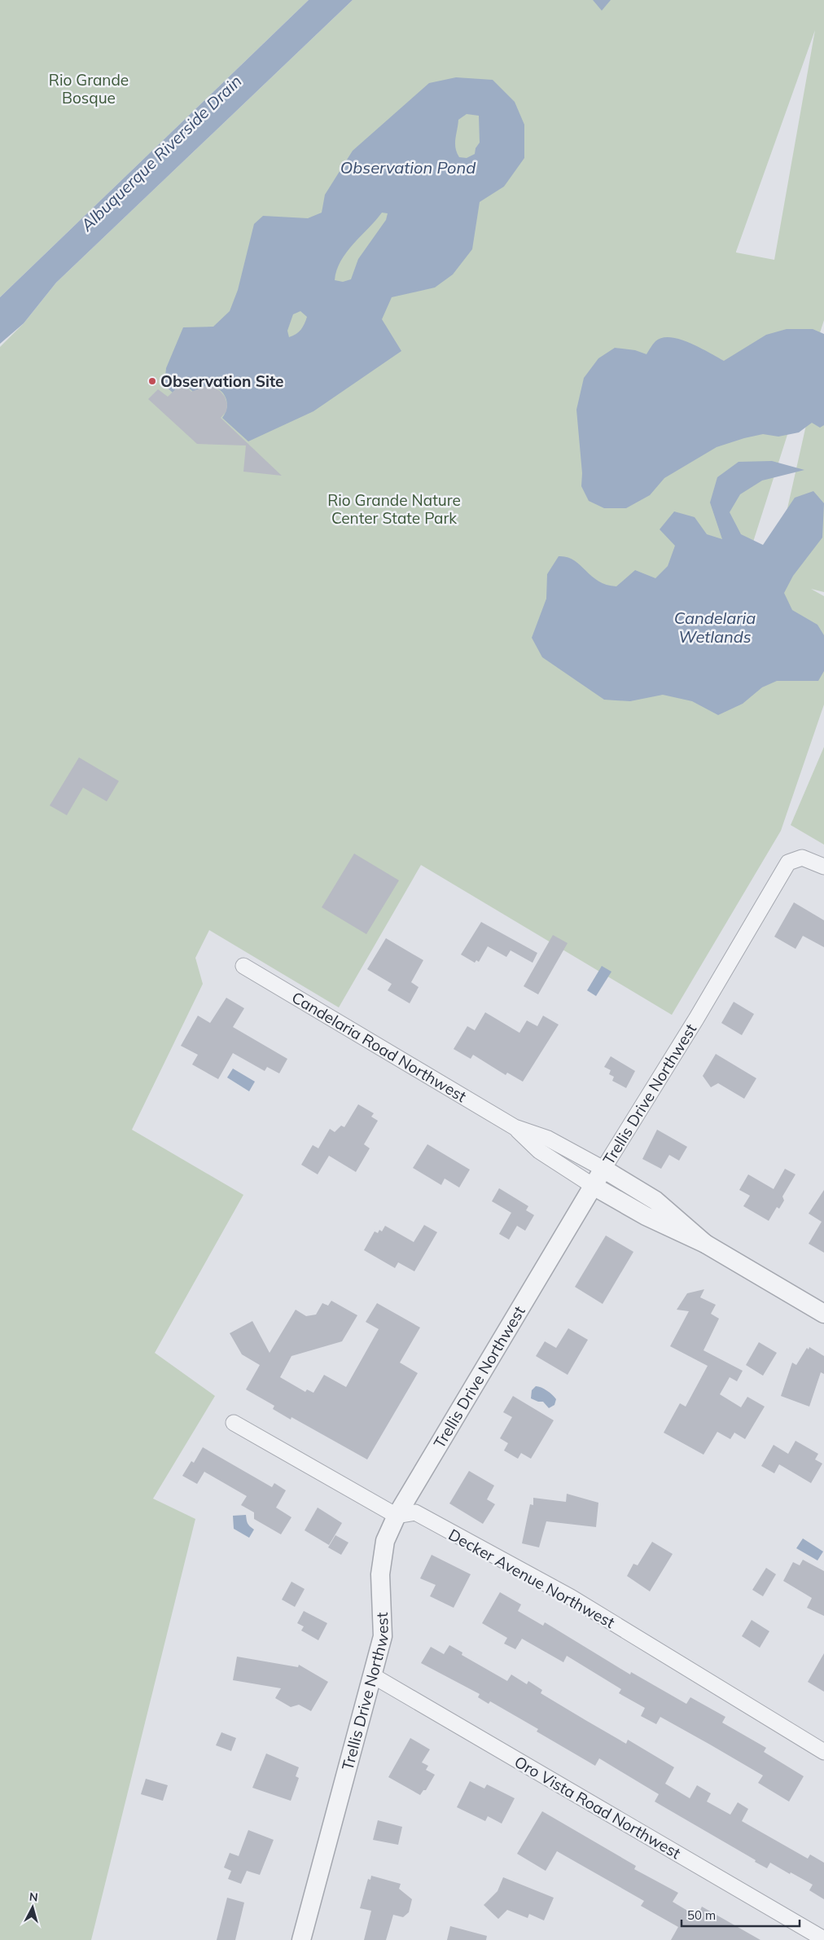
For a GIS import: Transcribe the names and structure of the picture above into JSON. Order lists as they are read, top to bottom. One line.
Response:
{"streets":{"street":["Candelaria Road Northwest","Trellis Drive Northwest","Decker Avenue Northwest","Oro Vista Road Northwest"]},"crossings":[["Candelaria Road Northwest","Trellis Drive Northwest"],["Trellis Drive Northwest","Decker Avenue Northwest"],["Trellis Drive Northwest","Oro Vista Road Northwest"]],"water":["Albuquerque Riverside Drain","Observation Pond","Candelaria Wetlands"],"parks":["Rio Grande Bosque","Rio Grande Nature Center State Park"],"places":["Observation Site"],"scale_bar":"50 m","north":"top"}
